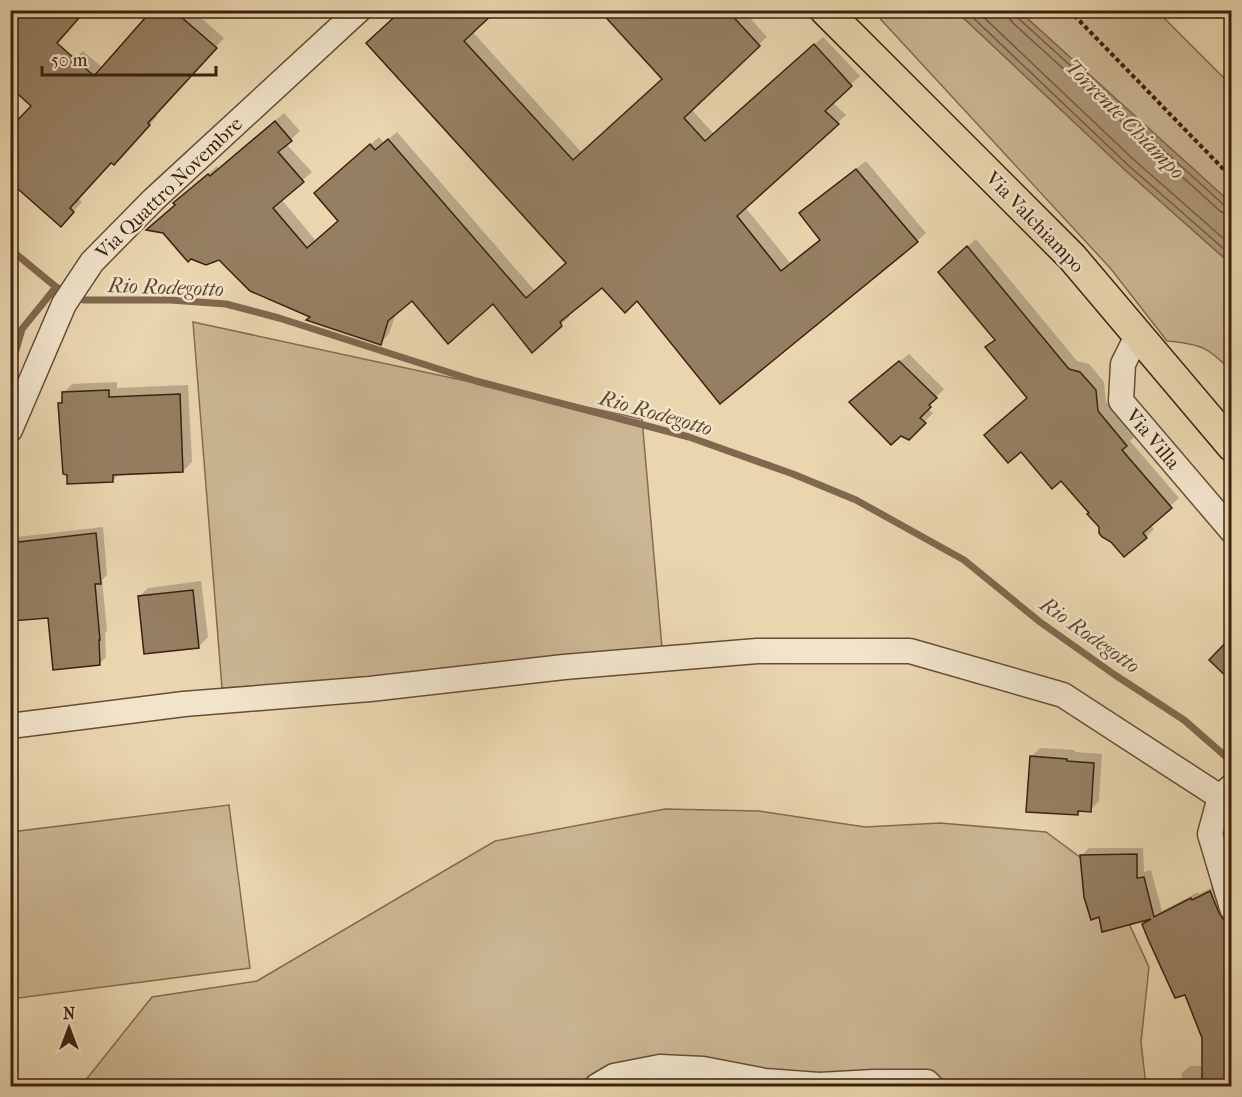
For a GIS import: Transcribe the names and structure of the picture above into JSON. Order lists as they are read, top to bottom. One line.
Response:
{"streets":{"main road":["Via Valchiampo"],"street":["Via Quattro Novembre","Via Villa"]},"crossings":[["Via Valchiampo","Via Villa"]],"water":["Torrente Chiampo","Rio Rodegotto"],"scale_bar":"50 m","north":"top"}
